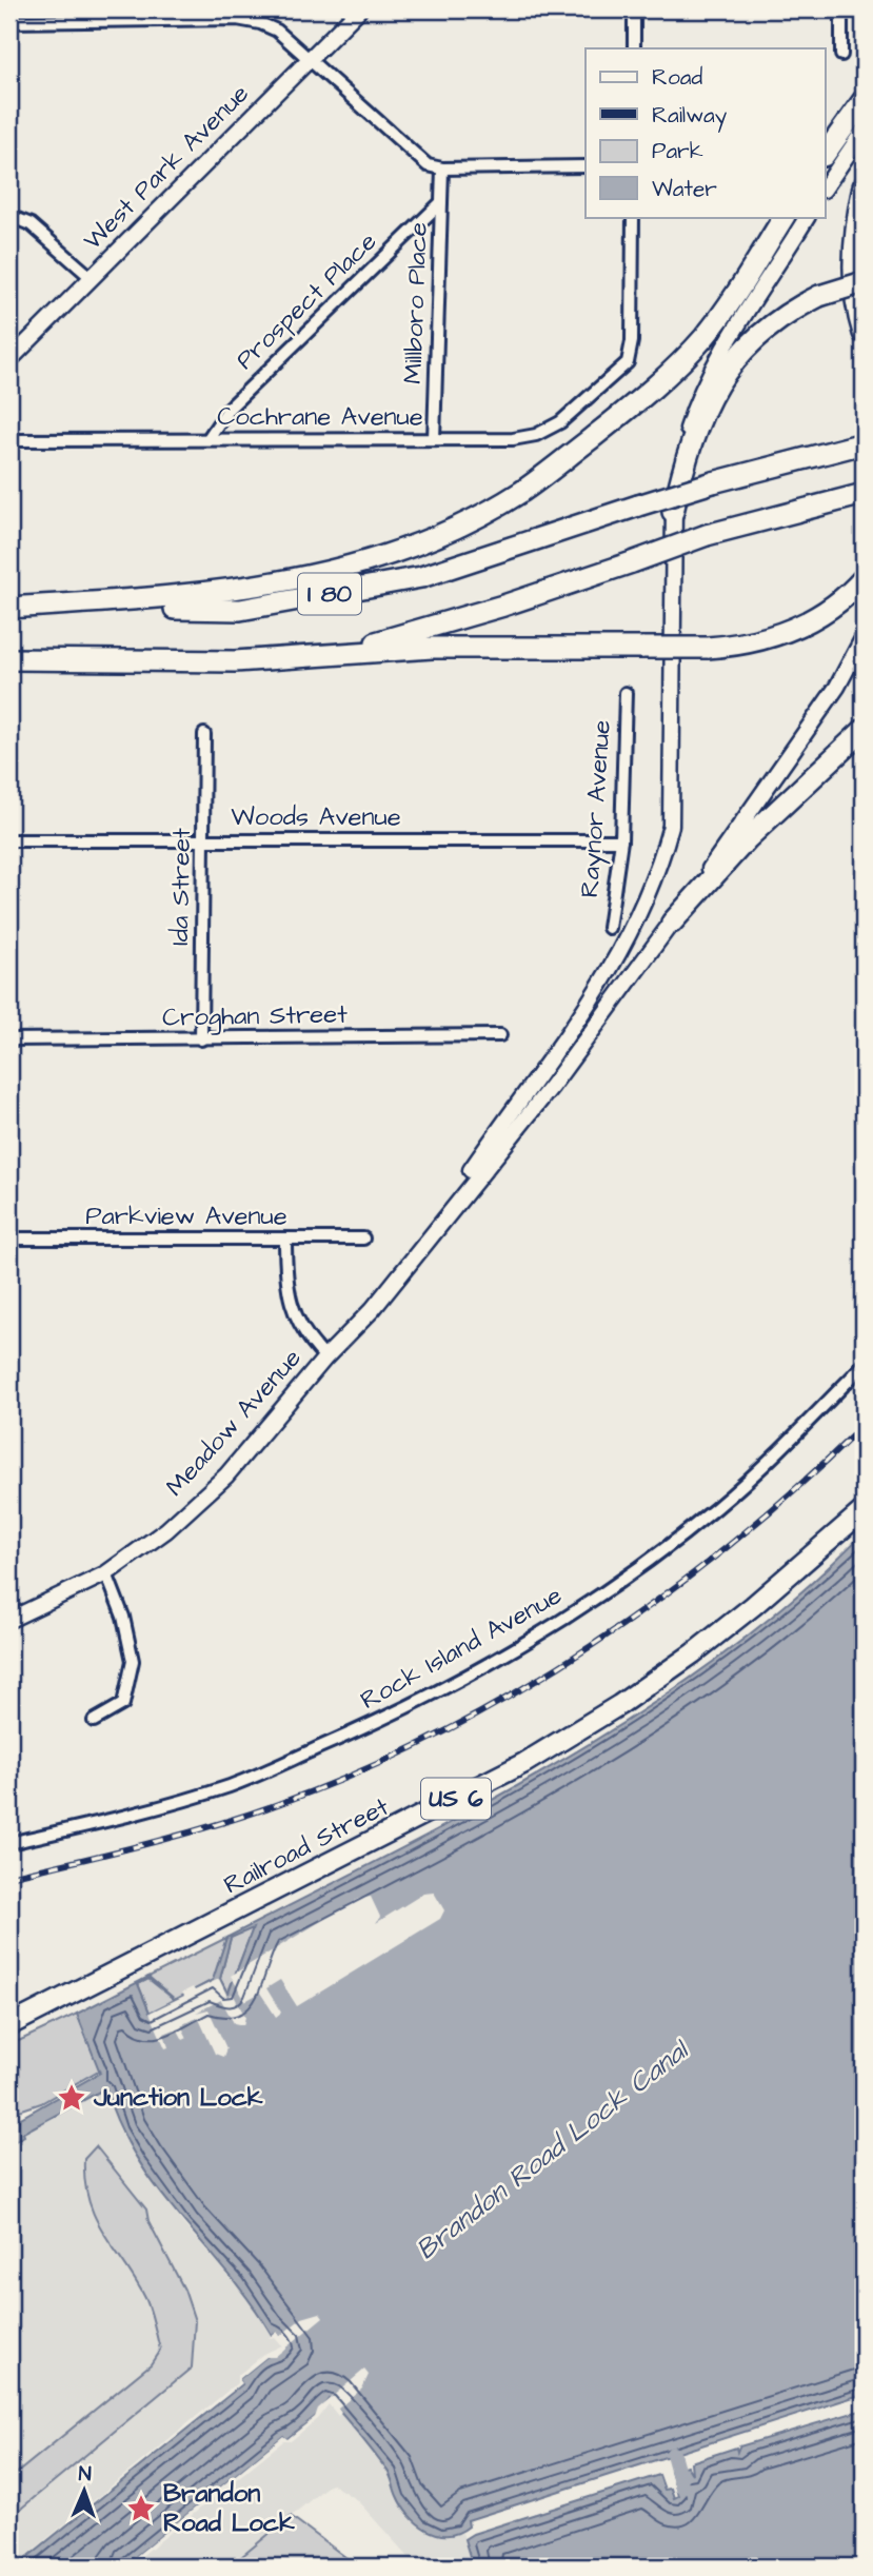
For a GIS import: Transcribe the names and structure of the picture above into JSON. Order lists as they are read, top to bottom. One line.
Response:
{"streets":{"highway":["I 80"],"main road":["US 6","Railroad Street"],"street":["West Park Avenue","Prospect Place","Millboro Place","Cochrane Avenue","Raynor Avenue","Woods Avenue","Ida Street","Croghan Street","Parkview Avenue","Meadow Avenue","Rock Island Avenue"]},"crossings":[["Prospect Place","Millboro Place"],["Prospect Place","Cochrane Avenue"],["Millboro Place","Cochrane Avenue"],["Raynor Avenue","Woods Avenue"],["Woods Avenue","Ida Street"],["Ida Street","Croghan Street"]],"water":["Brandon Road Lock Canal"],"places":{"place":["Junction Lock","Brandon Road Lock"]},"legend":["Road","Railway","Park","Water"],"north":"top"}
